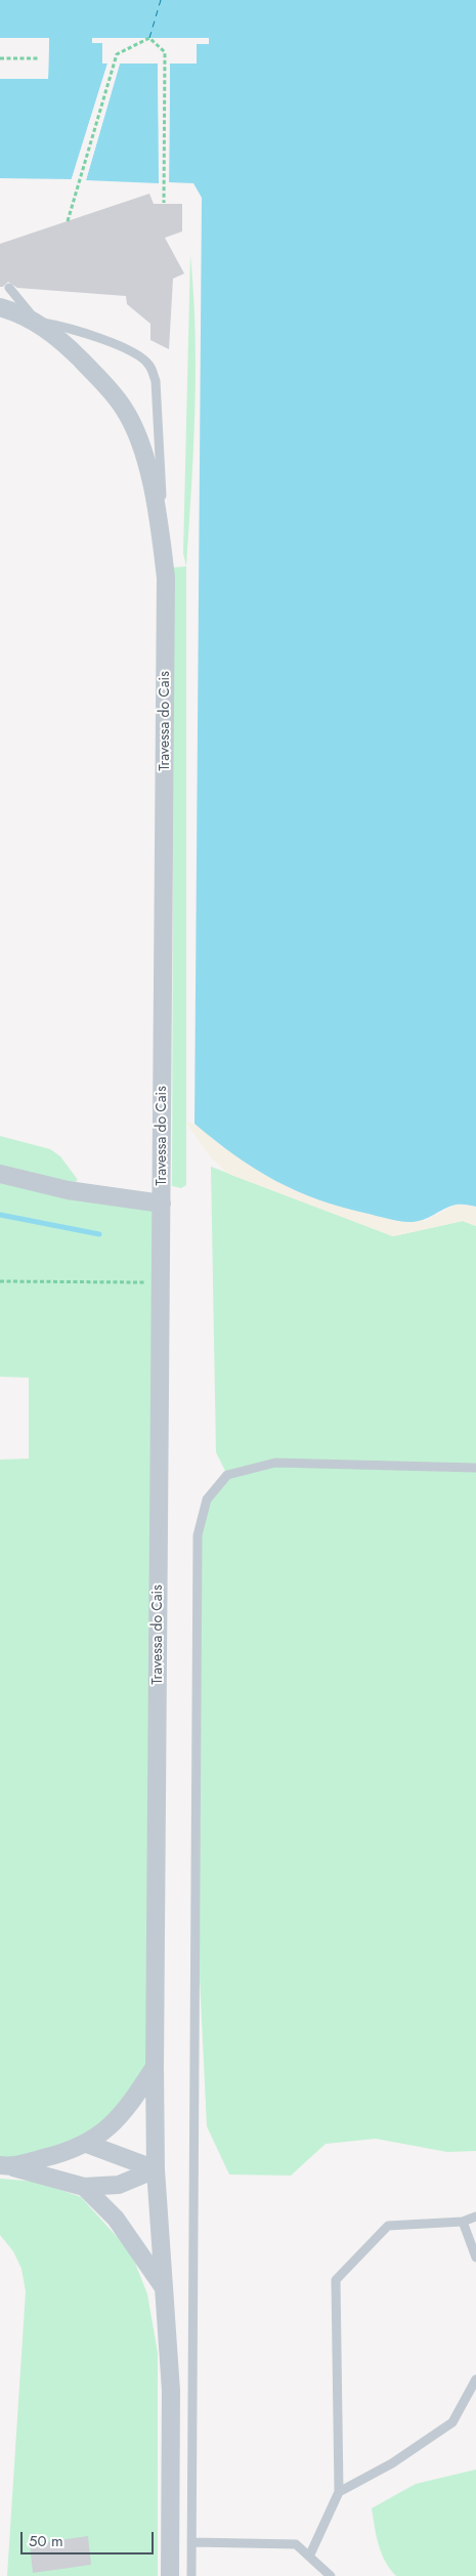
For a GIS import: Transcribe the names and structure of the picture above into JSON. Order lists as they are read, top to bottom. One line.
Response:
{"streets":{"street":["Travessa do Cais"]},"scale_bar":"50 m"}
